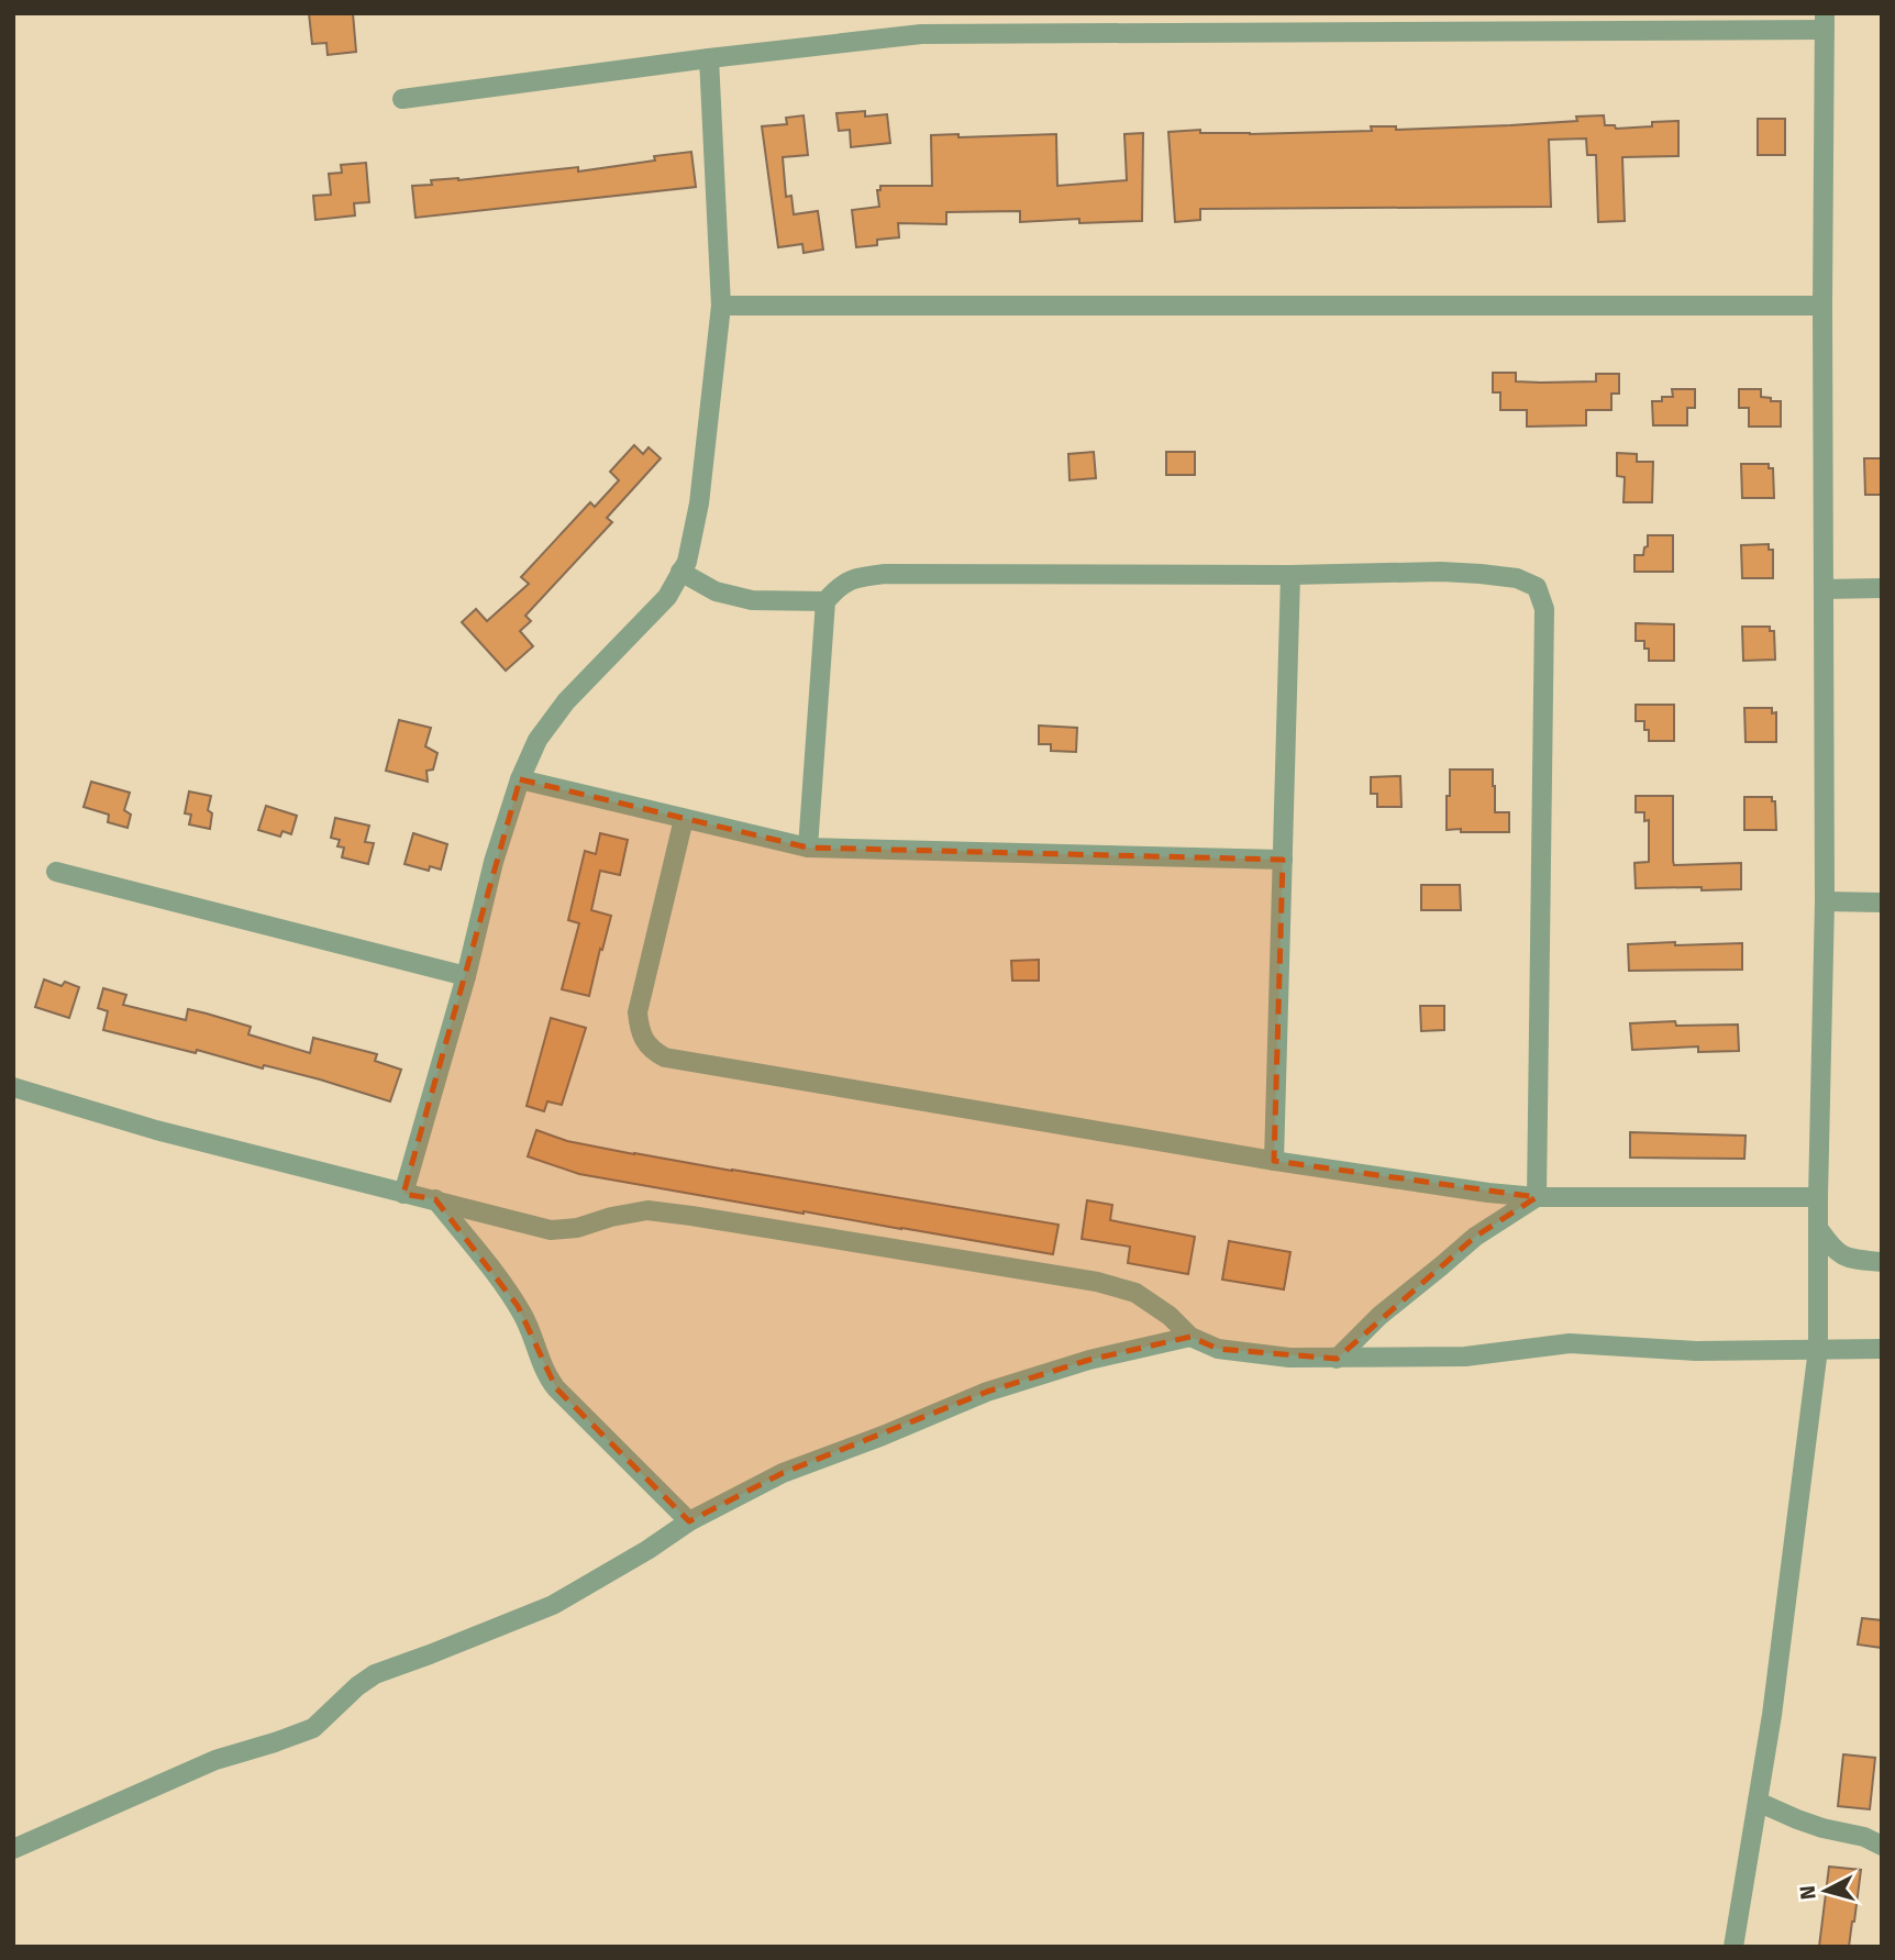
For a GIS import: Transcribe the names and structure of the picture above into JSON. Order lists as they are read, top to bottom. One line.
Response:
{"north":"left"}
